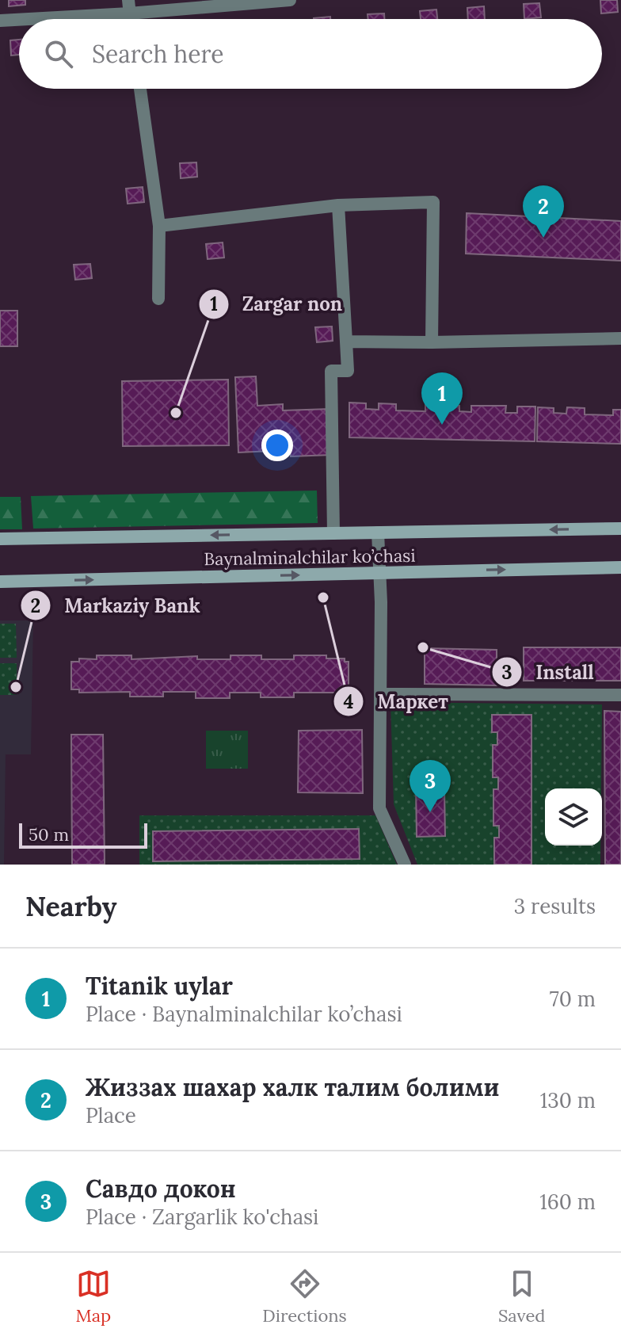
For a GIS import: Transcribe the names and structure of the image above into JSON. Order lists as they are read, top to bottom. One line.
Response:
{"streets":{"main road":["Baynalminalchilar ko’chasi"]},"places":["Zargar non","Маркет","Install","Markaziy Bank"],"scale_bar":"50 m","page":{"search":"Search here","pins":["2","1","3"],"scale":"50 m","heading":["Nearby","3 results"],"list":[{"mark":"1","name":"Titanik uylar","note":"Place · Baynalminalchilar ko’chasi","value":"70 m"},{"mark":"2","name":"Жиззах шахар халк талим болими","note":"Place","value":"130 m"},{"mark":"3","name":"Cавдо докон","note":"Place · Zargarlik ko'chasi","value":"160 m"}],"nav":["Map","Directions","Saved"]}}
